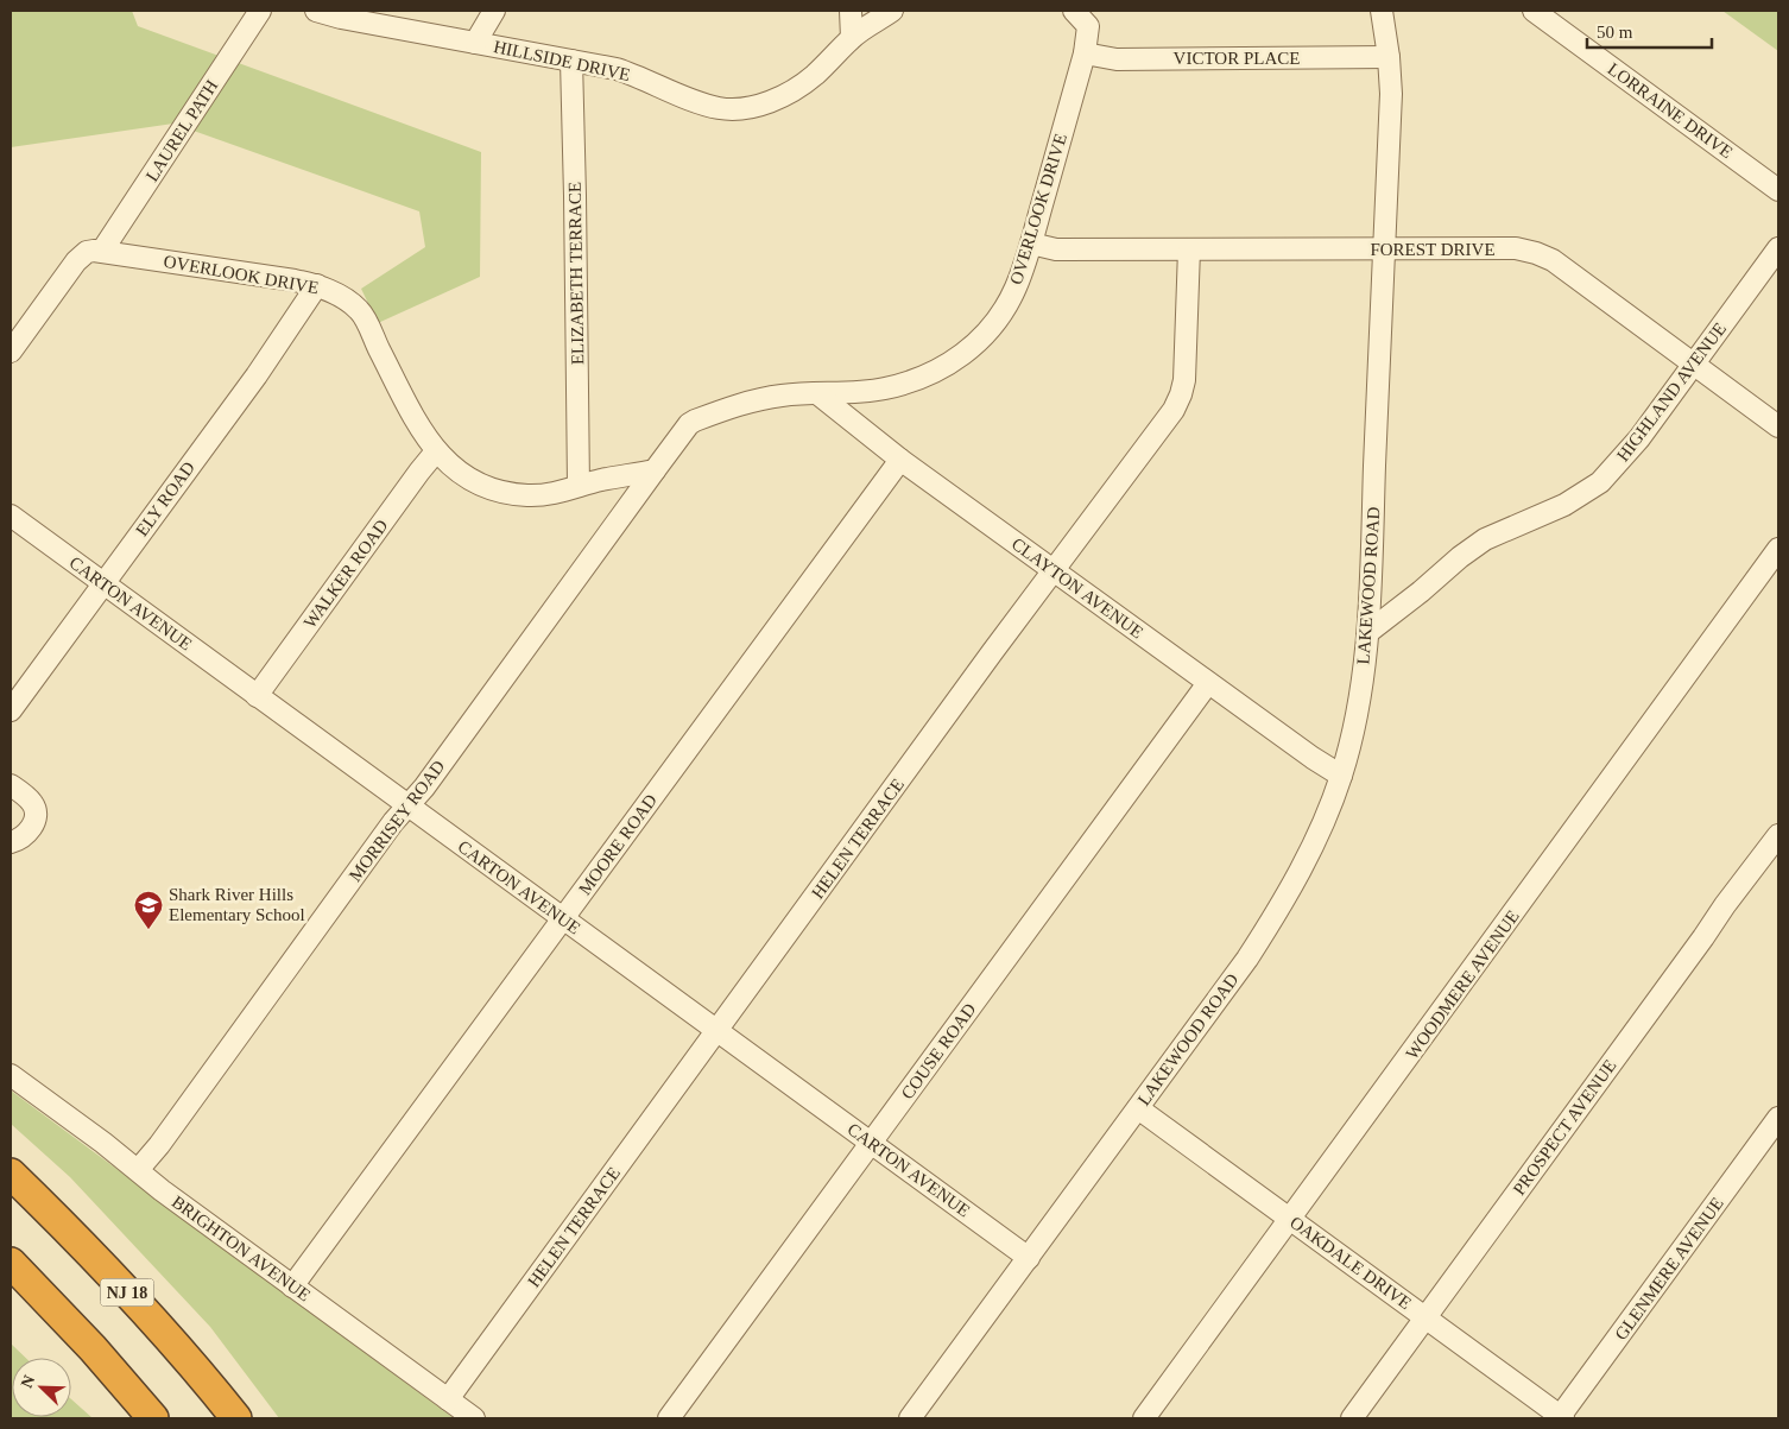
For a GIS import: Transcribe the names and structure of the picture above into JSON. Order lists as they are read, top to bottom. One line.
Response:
{"streets":{"highway":["NJ 18"],"street":["VICTOR PLACE","HILLSIDE DRIVE","LORRAINE DRIVE","LAUREL PATH","OVERLOOK DRIVE","FOREST DRIVE","ELIZABETH TERRACE","HIGHLAND AVENUE","ELY ROAD","WALKER ROAD","LAKEWOOD ROAD","CLAYTON AVENUE","CARTON AVENUE","MORRISEY ROAD","HELEN TERRACE","MOORE ROAD","WOODMERE AVENUE","COUSE ROAD","PROSPECT AVENUE","BRIGHTON AVENUE","OAKDALE DRIVE","GLENMERE AVENUE"]},"crossings":[["VICTOR PLACE","OVERLOOK DRIVE"],["VICTOR PLACE","LAKEWOOD ROAD"],["HILLSIDE DRIVE","ELIZABETH TERRACE"],["LAUREL PATH","OVERLOOK DRIVE"],["OVERLOOK DRIVE","FOREST DRIVE"],["OVERLOOK DRIVE","ELIZABETH TERRACE"],["OVERLOOK DRIVE","ELY ROAD"],["OVERLOOK DRIVE","WALKER ROAD"],["OVERLOOK DRIVE","CLAYTON AVENUE"],["OVERLOOK DRIVE","MORRISEY ROAD"],["FOREST DRIVE","HIGHLAND AVENUE"],["FOREST DRIVE","LAKEWOOD ROAD"],["FOREST DRIVE","HELEN TERRACE"],["HIGHLAND AVENUE","LAKEWOOD ROAD"],["ELY ROAD","CARTON AVENUE"],["WALKER ROAD","CARTON AVENUE"],["LAKEWOOD ROAD","CLAYTON AVENUE"],["LAKEWOOD ROAD","CARTON AVENUE"],["LAKEWOOD ROAD","OAKDALE DRIVE"],["CLAYTON AVENUE","HELEN TERRACE"],["CLAYTON AVENUE","MOORE ROAD"],["CLAYTON AVENUE","COUSE ROAD"],["CARTON AVENUE","MORRISEY ROAD"],["CARTON AVENUE","HELEN TERRACE"],["CARTON AVENUE","MOORE ROAD"],["CARTON AVENUE","COUSE ROAD"],["MORRISEY ROAD","BRIGHTON AVENUE"],["HELEN TERRACE","BRIGHTON AVENUE"],["MOORE ROAD","BRIGHTON AVENUE"],["WOODMERE AVENUE","OAKDALE DRIVE"],["PROSPECT AVENUE","OAKDALE DRIVE"],["OAKDALE DRIVE","GLENMERE AVENUE"]],"places":{"school or university":["Shark River Hills Elementary School"]},"scale_bar":"50 m","north":"top left"}
